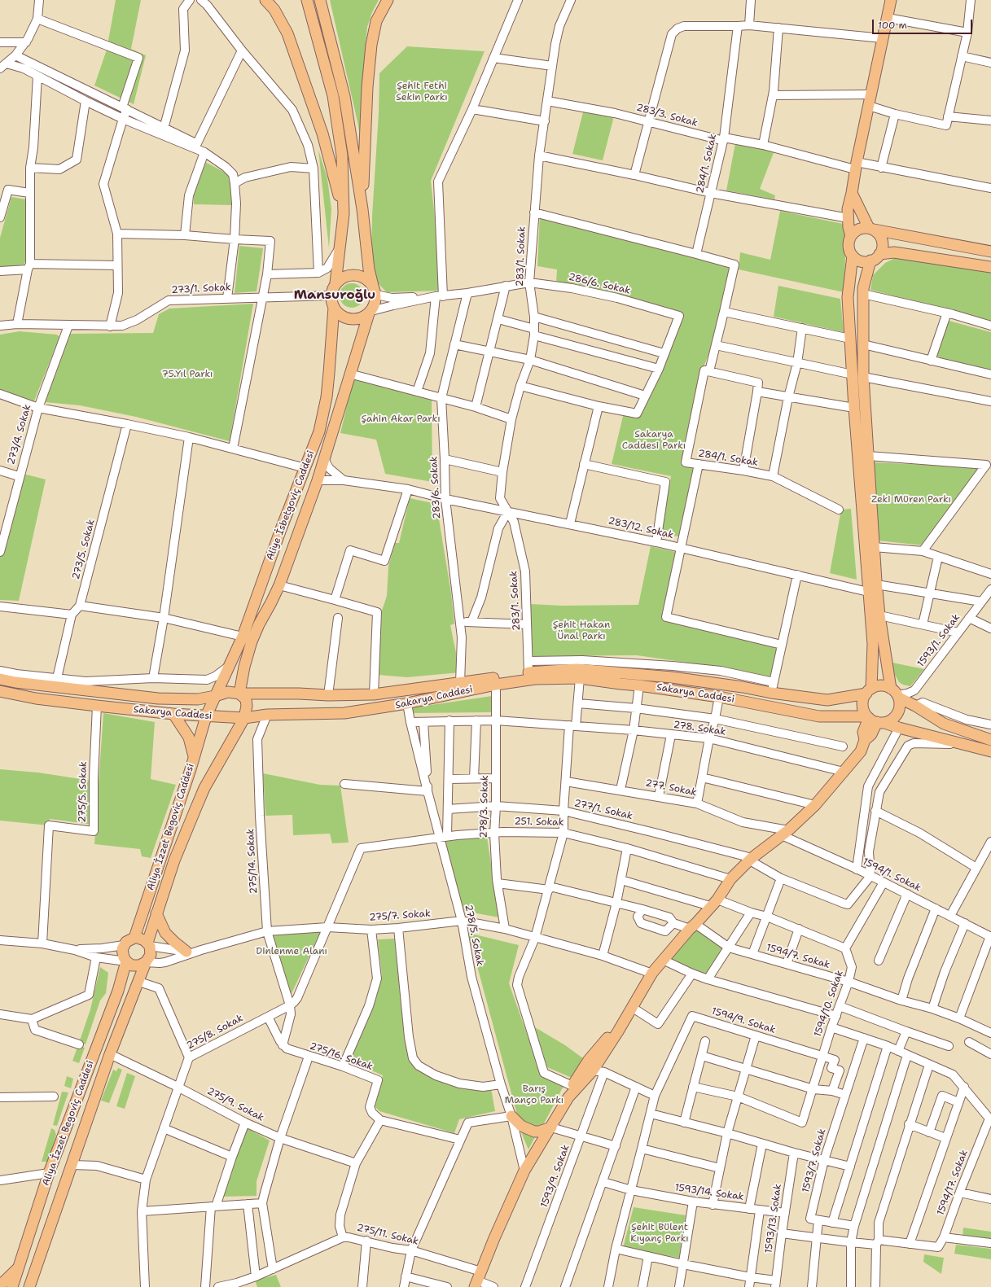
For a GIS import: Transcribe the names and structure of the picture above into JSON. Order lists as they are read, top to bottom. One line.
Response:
{"streets":{"main road":["Aliye İsbetgoviç Caddesi","Sakarya Caddesi","Aliya İzzet Begoviç Caddesi"],"street":["283/3. Sokak","284/1. Sokak","283/1. Sokak","286/6. Sokak","273/1. Sokak","273/4. Sokak","283/6. Sokak","283/12. Sokak","273/5. Sokak","1593/1. Sokak","278. Sokak","277. Sokak","275/5. Sokak","278/3. Sokak","277/1. Sokak","251. Sokak","275/14. Sokak","1594/1. Sokak","275/7. Sokak","278/5. Sokak","1594/7. Sokak","1594/10. Sokak","1594/9. Sokak","275/8. Sokak","275/16. Sokak","275/9. Sokak","1593/7. Sokak","1593/9. Sokak","1594/17. Sokak","1593/14. Sokak","1593/13. Sokak","275/11. Sokak"]},"crossings":[["283/3. Sokak","284/1. Sokak"],["283/3. Sokak","283/1. Sokak"],["283/1. Sokak","286/6. Sokak"],["283/1. Sokak","283/12. Sokak"],["283/1. Sokak","Sakarya Caddesi"],["286/6. Sokak","273/1. Sokak"],["286/6. Sokak","283/6. Sokak"],["286/6. Sokak","Aliye İsbetgoviç Caddesi"],["273/1. Sokak","273/4. Sokak"],["273/1. Sokak","Aliye İsbetgoviç Caddesi"],["283/6. Sokak","283/12. Sokak"],["283/6. Sokak","Sakarya Caddesi"],["Aliye İsbetgoviç Caddesi","283/12. Sokak"],["Aliye İsbetgoviç Caddesi","Sakarya Caddesi"],["Aliye İsbetgoviç Caddesi","Aliya İzzet Begoviç Caddesi"],["1593/1. Sokak","Sakarya Caddesi"],["Sakarya Caddesi","275/5. Sokak"],["Sakarya Caddesi","278/3. Sokak"],["Sakarya Caddesi","Aliya İzzet Begoviç Caddesi"],["Sakarya Caddesi","275/14. Sokak"],["Sakarya Caddesi","278/5. Sokak"],["278. Sokak","278/3. Sokak"],["278. Sokak","278/5. Sokak"],["277. Sokak","1594/1. Sokak"],["278/3. Sokak","277/1. Sokak"],["278/3. Sokak","251. Sokak"],["278/3. Sokak","275/7. Sokak"],["278/3. Sokak","1594/7. Sokak"],["277/1. Sokak","1594/1. Sokak"],["277/1. Sokak","278/5. Sokak"],["251. Sokak","278/5. Sokak"],["251. Sokak","275/8. Sokak"],["Aliya İzzet Begoviç Caddesi","275/7. Sokak"],["Aliya İzzet Begoviç Caddesi","275/9. Sokak"],["275/14. Sokak","275/7. Sokak"],["275/14. Sokak","275/8. Sokak"],["275/7. Sokak","278/5. Sokak"],["275/7. Sokak","275/8. Sokak"],["1594/7. Sokak","1594/10. Sokak"],["1594/10. Sokak","1594/9. Sokak"],["275/8. Sokak","275/9. Sokak"],["1594/17. Sokak","1593/13. Sokak"],["1593/14. Sokak","1593/13. Sokak"]],"districts":["Mansuroğlu"],"parks":["Şehit Fethi Sekin Parkı","75.Yıl Parkı","Şahin Akar Parkı","Sakarya Caddesi Parkı","Zeki Müren Parkı","Şehit Hakan Ünal Parkı","Dinlenme Alanı","Barış Manço Parkı","Şehit Bülent Kıyanç Parkı"],"scale_bar":"100 m"}
